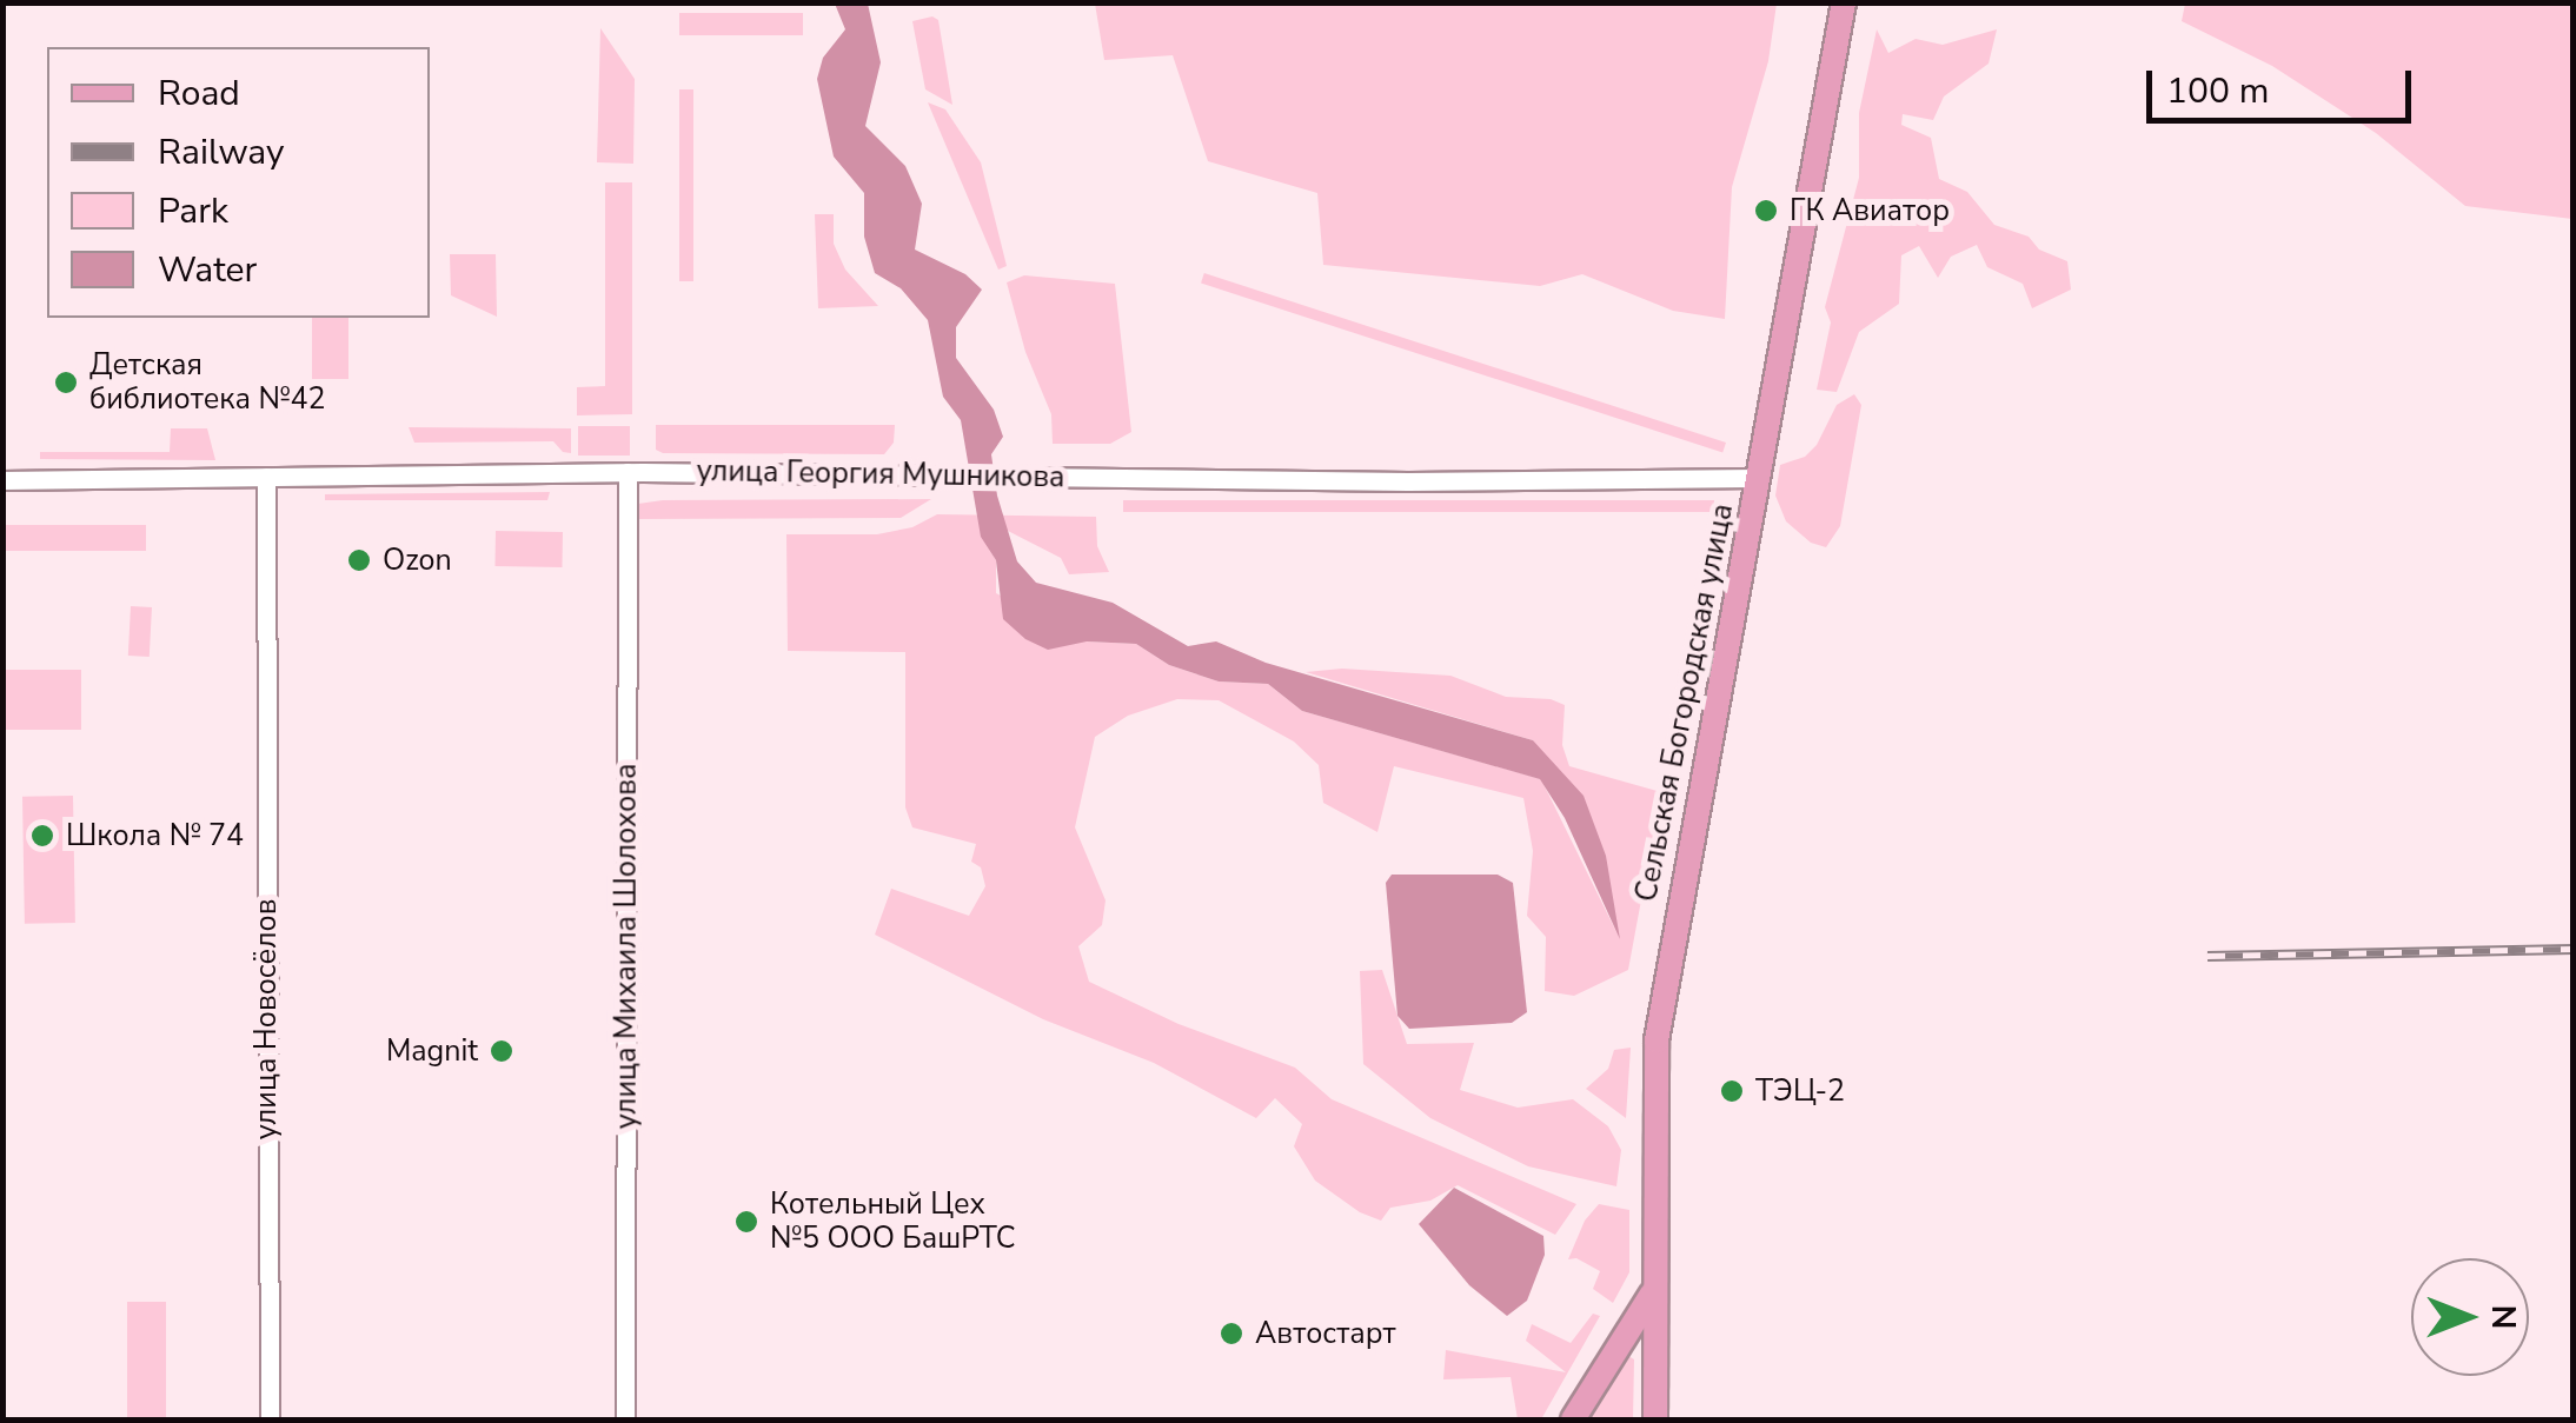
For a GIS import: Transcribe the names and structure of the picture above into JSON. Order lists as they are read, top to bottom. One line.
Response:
{"streets":{"main road":["Сельская Богородская улица"],"street":["улица Георгия Мушникова","улица Михаила Шолохова","улица Новосёлов"]},"crossings":[["улица Георгия Мушникова","Сельская Богородская улица"],["улица Георгия Мушникова","улица Михаила Шолохова"],["улица Георгия Мушникова","улица Новосёлов"]],"places":["ГК Авиатор","Детская библиотека №42","Ozon","Школа № 74","Magnit","ТЭЦ-2","Котельный Цех №5 ООО БашРТС","Автостарт"],"legend":["Road","Railway","Park","Water"],"scale_bar":"100 m","north":"right"}
